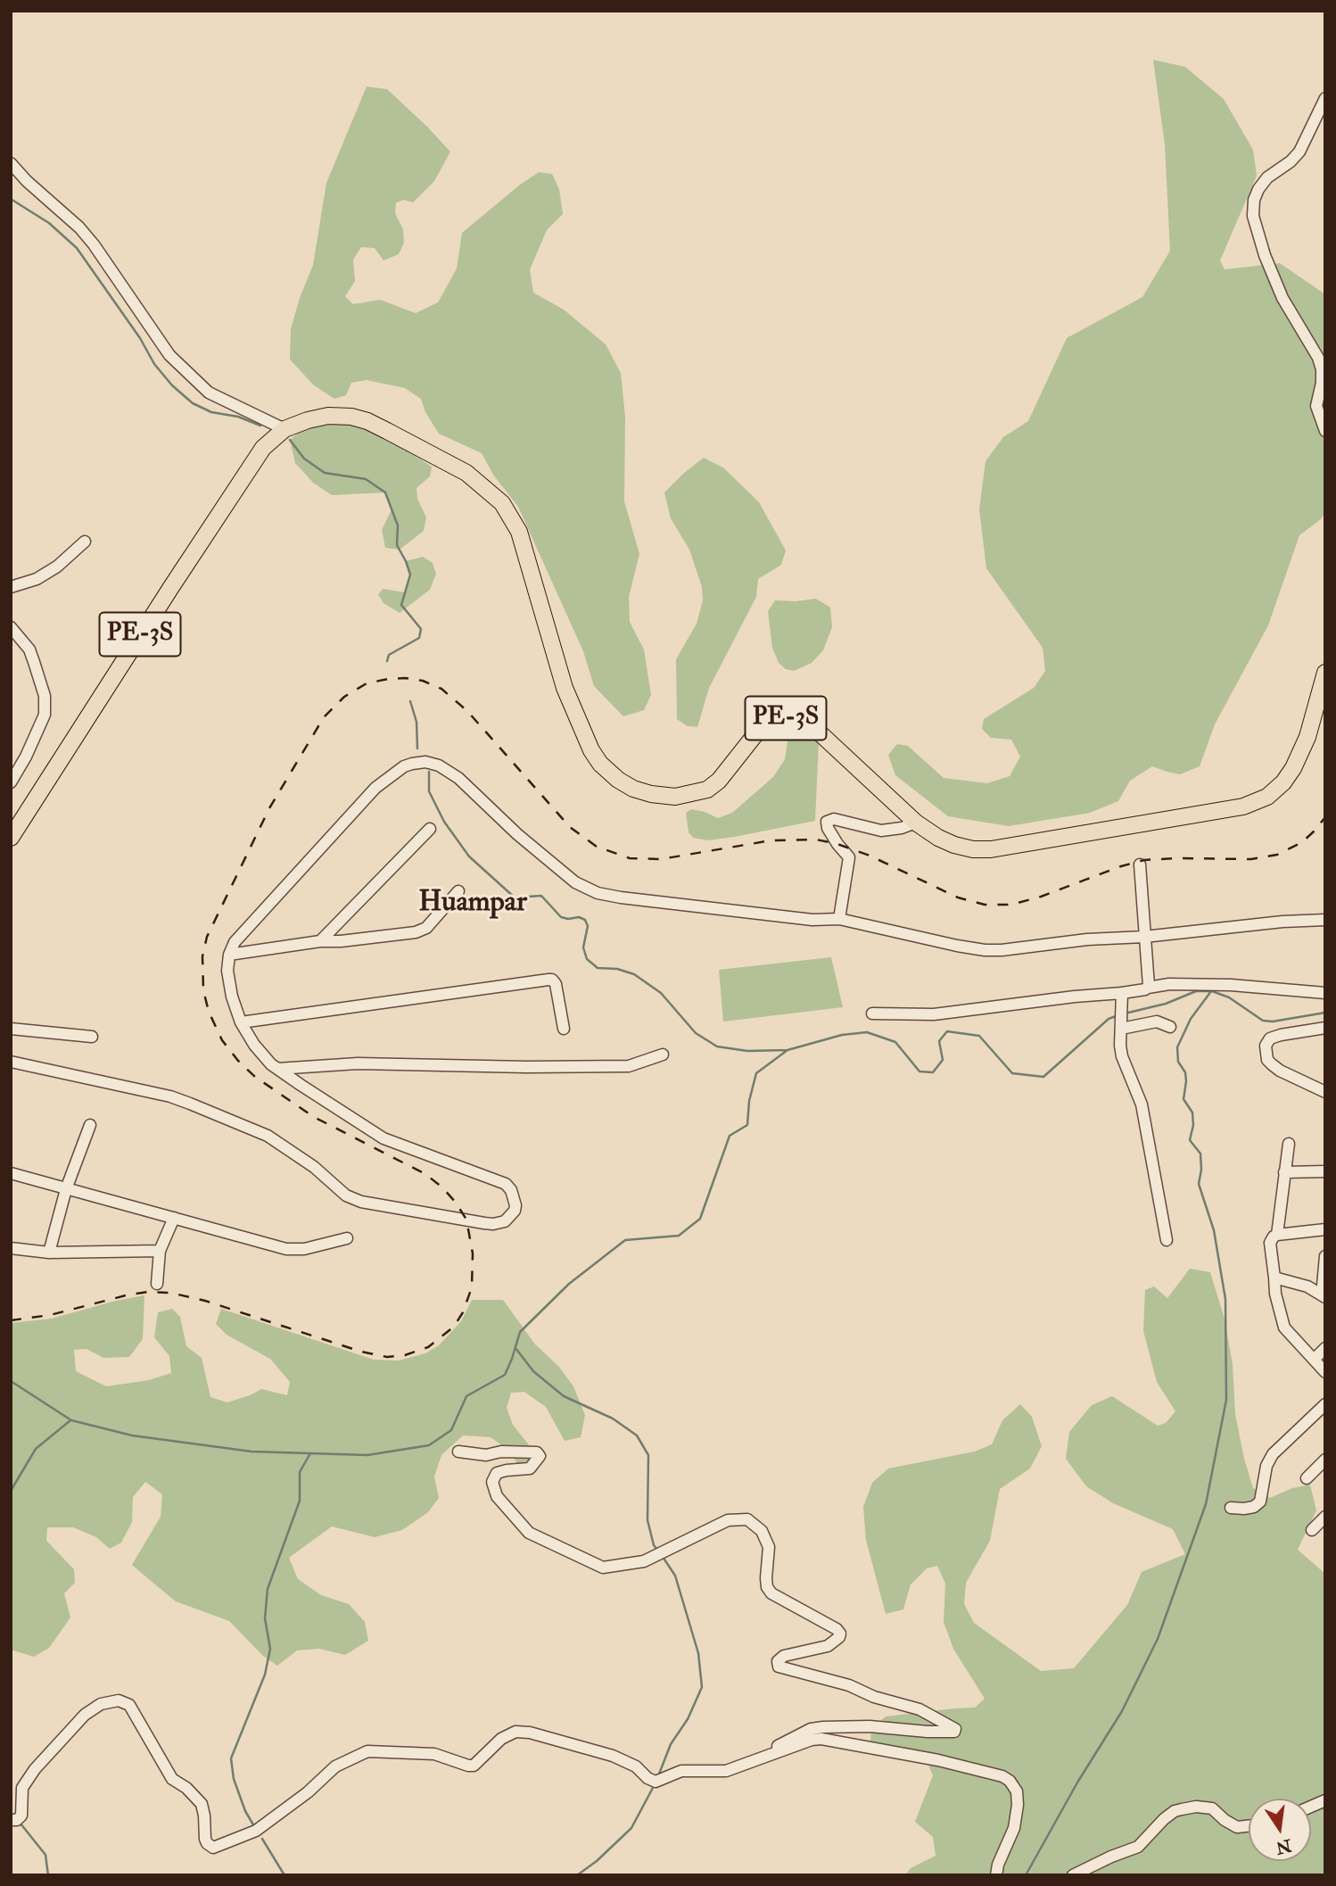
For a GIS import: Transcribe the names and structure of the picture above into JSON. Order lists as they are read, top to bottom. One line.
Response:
{"streets":{"highway":["PE-3S"]},"districts":["Huampar"],"north":"bottom"}
